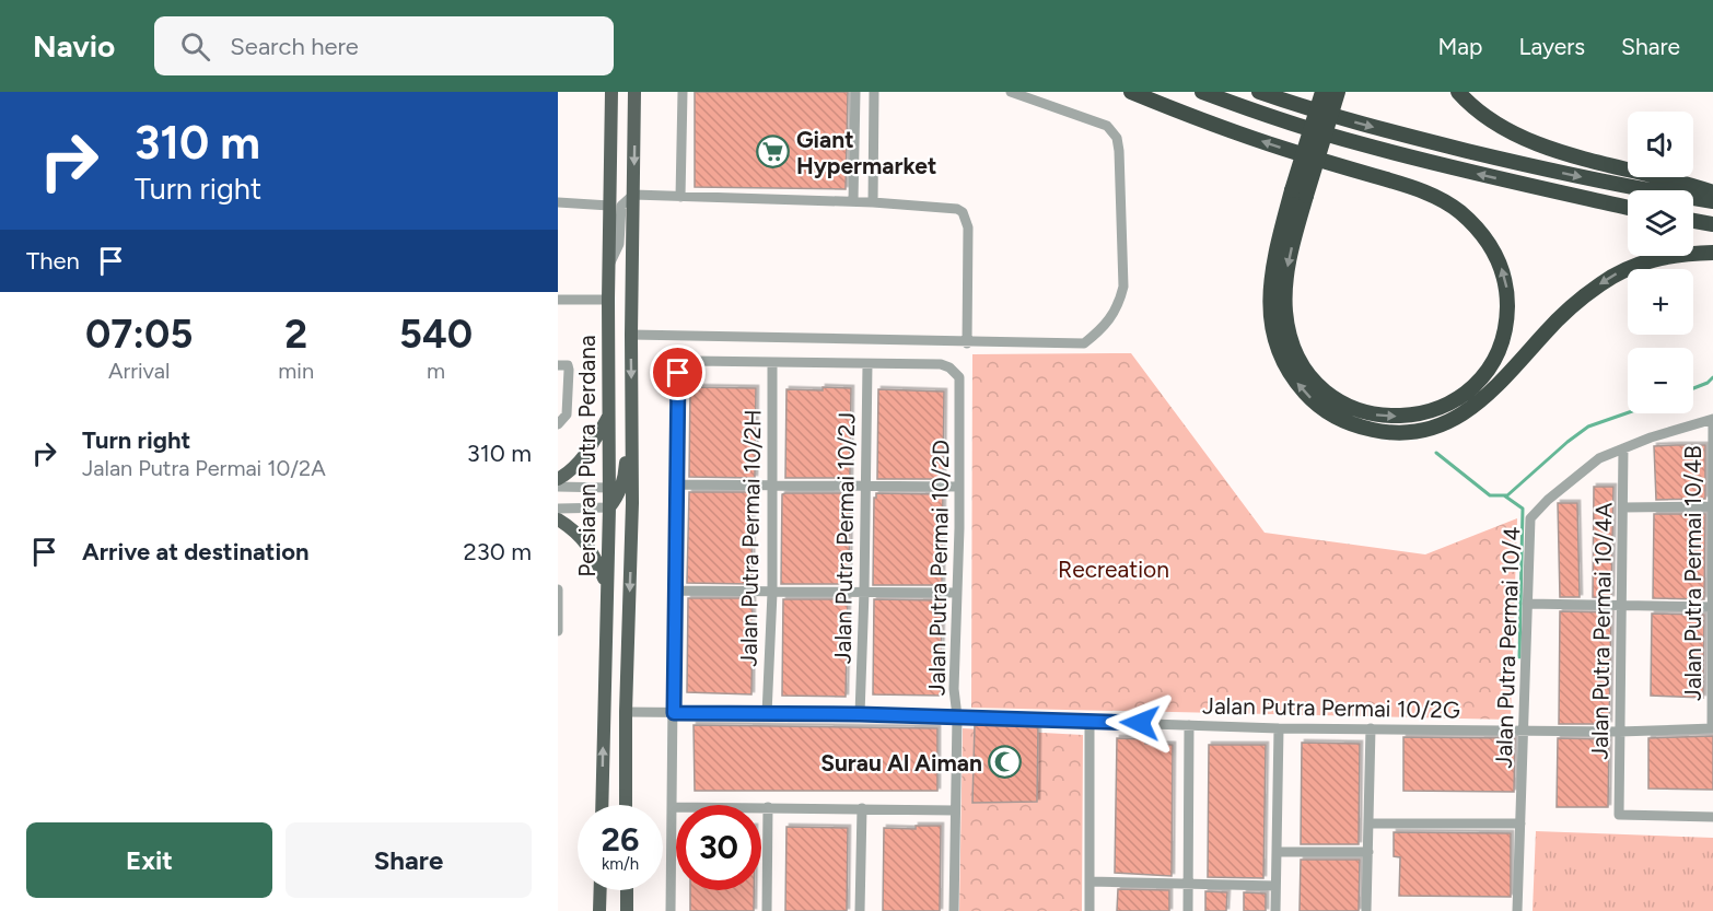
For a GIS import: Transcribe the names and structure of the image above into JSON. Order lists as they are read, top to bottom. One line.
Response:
{"streets":{"main road":["Persiaran Putra Perdana"],"street":["Jalan Putra Permai 10/2H","Jalan Putra Permai 10/2J","Jalan Putra Permai 10/2D","Jalan Putra Permai 10/4B","Jalan Putra Permai 10/4A","Jalan Putra Permai 10/4","Jalan Putra Permai 10/2G"]},"crossings":[["Persiaran Putra Perdana","Jalan Putra Permai 10/2G"],["Jalan Putra Permai 10/2H","Jalan Putra Permai 10/2G"],["Jalan Putra Permai 10/2J","Jalan Putra Permai 10/2D"],["Jalan Putra Permai 10/2J","Jalan Putra Permai 10/2G"],["Jalan Putra Permai 10/2D","Jalan Putra Permai 10/2G"],["Jalan Putra Permai 10/4B","Jalan Putra Permai 10/4"],["Jalan Putra Permai 10/4B","Jalan Putra Permai 10/2G"],["Jalan Putra Permai 10/4A","Jalan Putra Permai 10/4"],["Jalan Putra Permai 10/4A","Jalan Putra Permai 10/2G"],["Jalan Putra Permai 10/4","Jalan Putra Permai 10/2G"]],"parks":["Recreation"],"places":{"supermarket":["Giant Hypermarket"],"mosque":["Surau Al Aiman"]},"page":{"header":"Navio","search":"Search here","nav":["Map","Layers","Share"],"turn":["310 m","Turn right"],"map_buttons":["+","−"],"then":"Then","eta":["07:05","Arrival","2","min","540","m"],"list":[{"name":"Turn right","note":"Jalan Putra Permai 10/2A","value":"310 m"},{"name":"Arrive at destination","value":"230 m"}],"speed":"26 km/h","limit":"30","buttons":["Exit","Share"]}}
